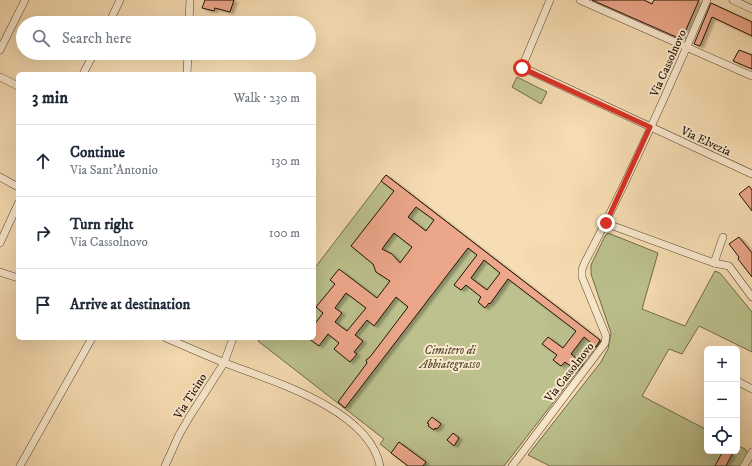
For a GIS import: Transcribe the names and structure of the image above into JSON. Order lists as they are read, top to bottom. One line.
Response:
{"streets":{"street":["Via Cassolnovo","Via Elvezia","Via Ticino"]},"crossings":[["Via Cassolnovo","Via Elvezia"]],"parks":["Cimitero di Abbiategrasso"],"page":{"search":"Search here","heading":["3 min","Walk · 230 m"],"list":[["Continue","Via Sant'Antonio","130 m"],["Turn right","Via Cassolnovo","100 m"],"Arrive at destination"],"map_buttons":["+","−"]}}
